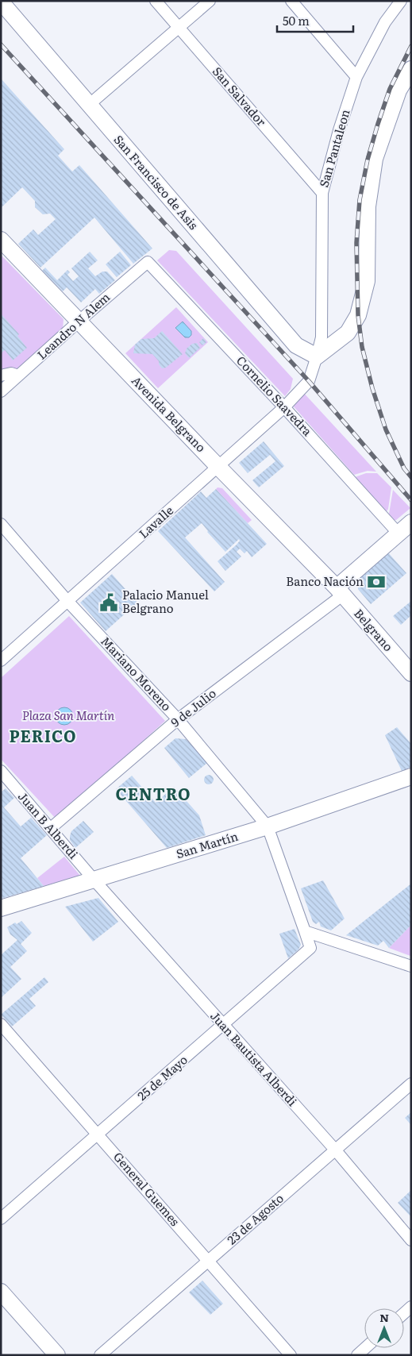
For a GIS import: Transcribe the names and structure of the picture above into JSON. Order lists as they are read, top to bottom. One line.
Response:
{"streets":{"street":["San Salvador","San Pantaleon","San Francisco de Asis","Leandro N Alem","Cornelio Saavedra","Avenida Belgrano","Lavalle","Belgrano","Mariano Moreno","9 de Julio","Juan B Alberdi","San Martín","Juan Bautista Alberdi","25 de Mayo","General Guemes","23 de Agosto"]},"crossings":[["San Salvador","San Pantaleon"],["San Pantaleon","San Francisco de Asis"],["San Pantaleon","Lavalle"],["Leandro N Alem","Cornelio Saavedra"],["Leandro N Alem","Avenida Belgrano"],["Cornelio Saavedra","Lavalle"],["Avenida Belgrano","Lavalle"],["Avenida Belgrano","Belgrano"],["Avenida Belgrano","9 de Julio"],["Lavalle","Mariano Moreno"],["Belgrano","9 de Julio"],["Mariano Moreno","9 de Julio"],["Mariano Moreno","San Martín"],["9 de Julio","Juan B Alberdi"],["Juan B Alberdi","San Martín"],["Juan B Alberdi","Juan Bautista Alberdi"],["San Martín","Juan Bautista Alberdi"],["Juan Bautista Alberdi","25 de Mayo"],["Juan Bautista Alberdi","23 de Agosto"],["25 de Mayo","General Guemes"],["General Guemes","23 de Agosto"]],"districts":["PERICO","CENTRO"],"parks":["Plaza San Martín"],"places":{"bank":["Banco Nación"],"public building":["Palacio Manuel Belgrano"]},"scale_bar":"50 m","north":"top"}
